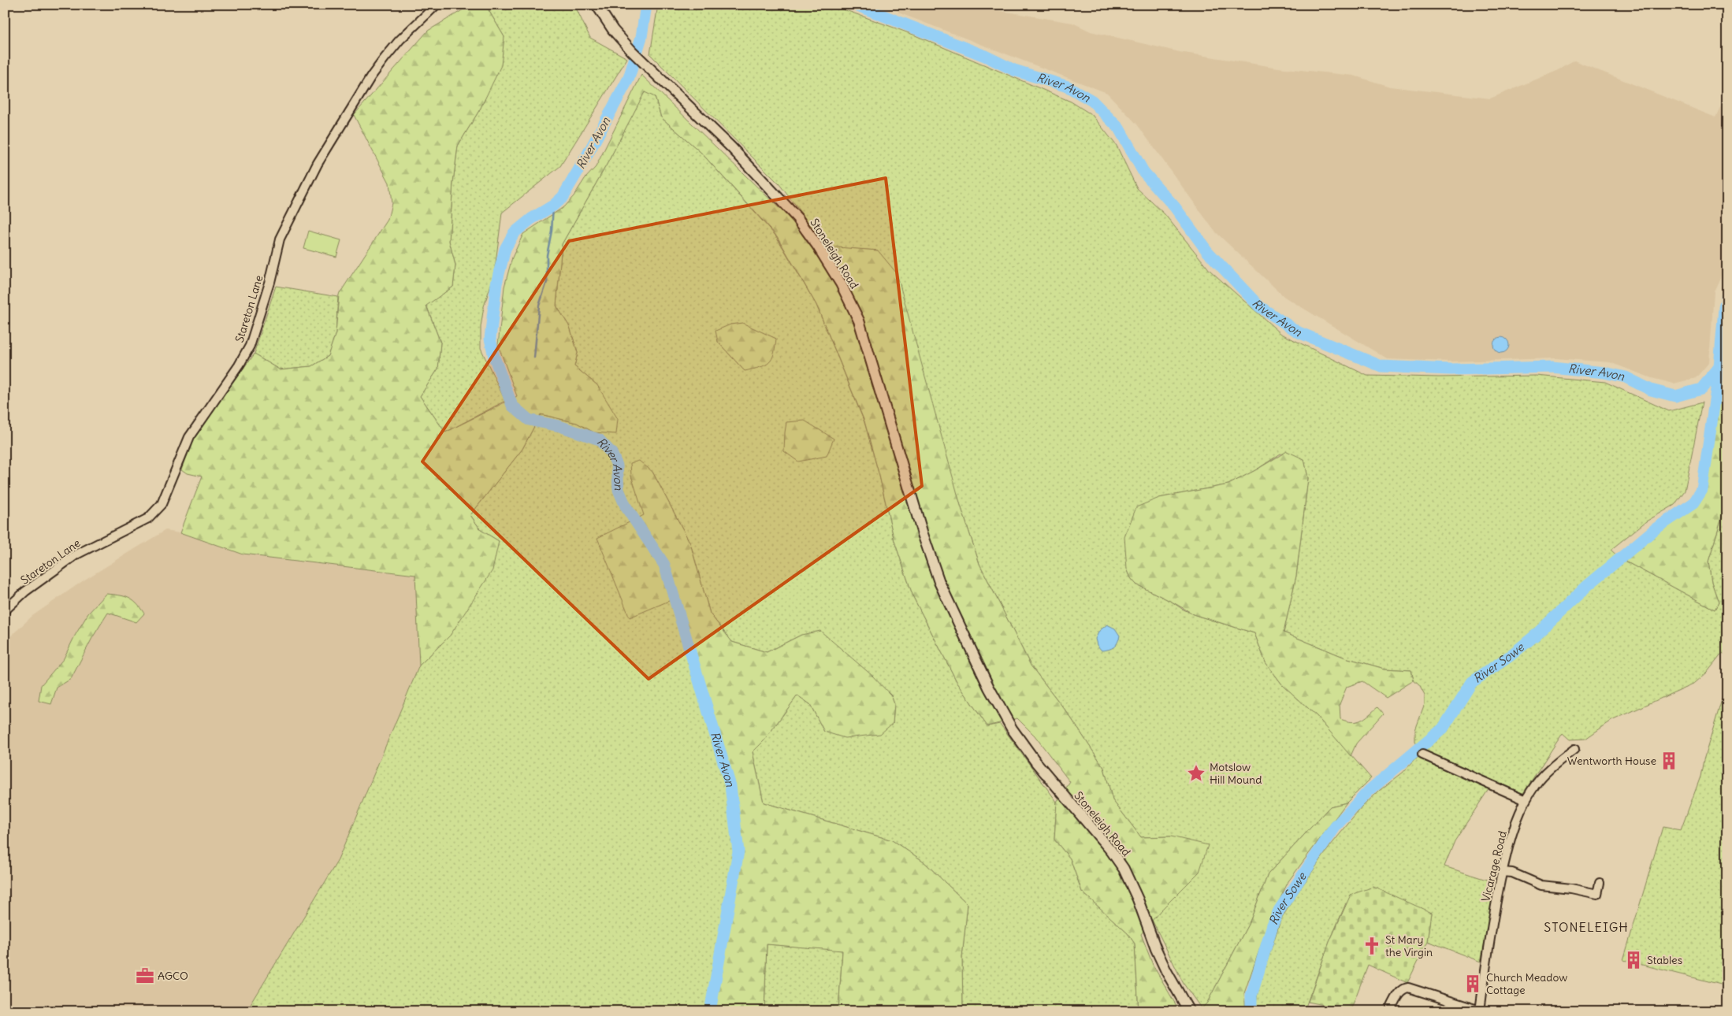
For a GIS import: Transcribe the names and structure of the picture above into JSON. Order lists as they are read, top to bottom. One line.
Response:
{"streets":{"main road":["Stoneleigh Road"],"street":["Stareton Lane","Vicarage Road"]},"districts":["STONELEIGH"],"water":["River Avon","River Sowe"],"places":{"building":["Wentworth House","Stables","Church Meadow Cottage"],"place":["Motslow Hill Mound"],"church":["St Mary the Virgin"],"office":["AGCO"]}}
